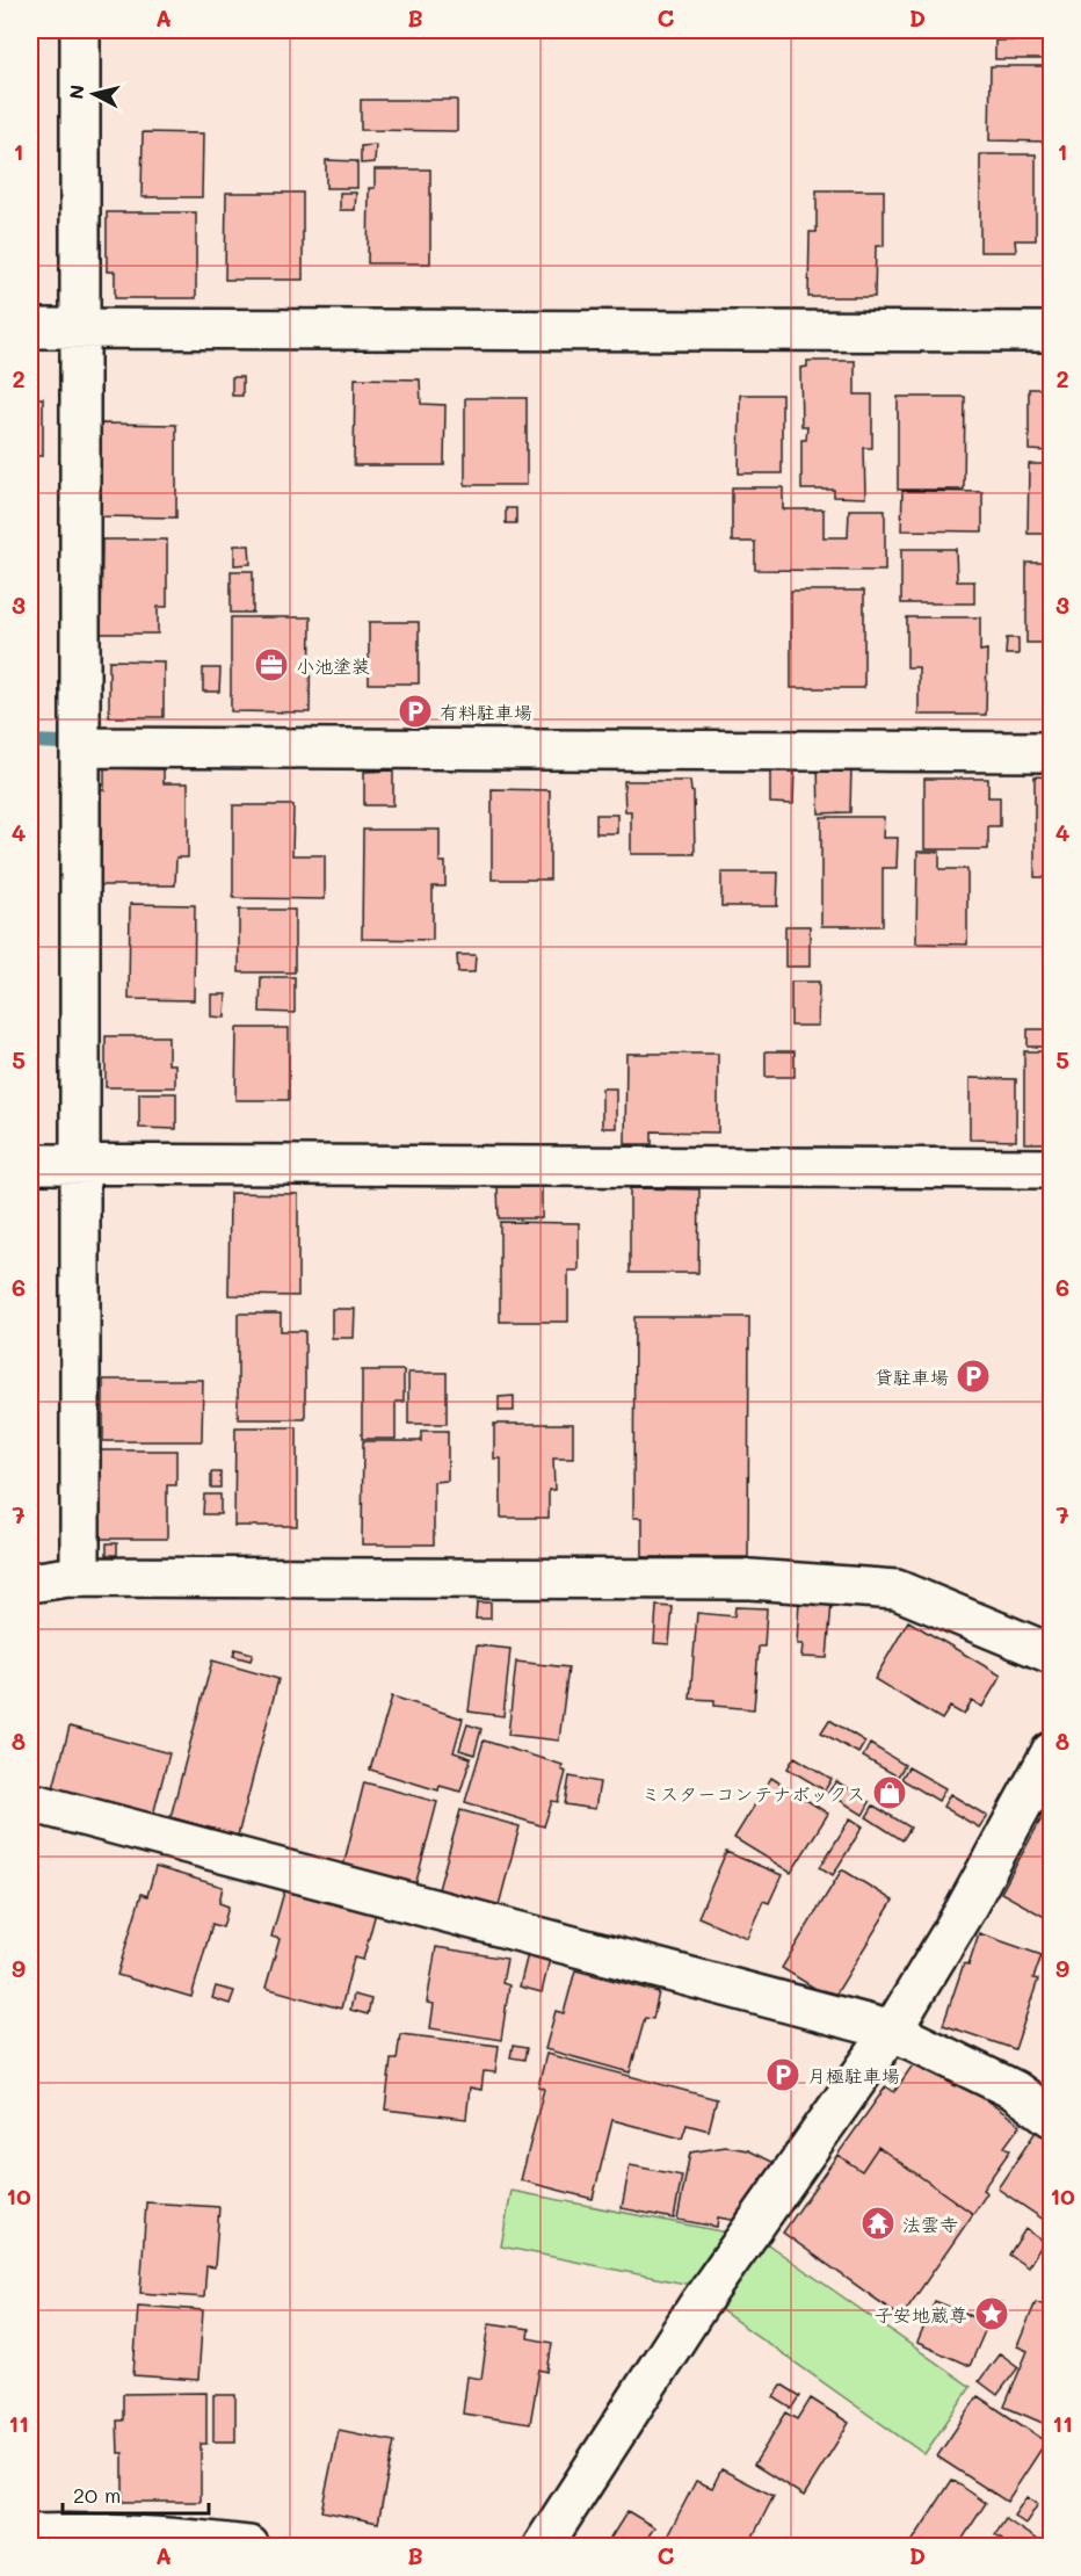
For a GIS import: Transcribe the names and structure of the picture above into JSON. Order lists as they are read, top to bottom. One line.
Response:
{"places":{"office":["小池塗装"],"parking":["有料駐車場","貸駐車場","月極駐車場"],"shop":["ミスターコンテナボックス"],"temple":["法雲寺"],"place":["子安地蔵尊"]},"scale_bar":"20 m","north":"left","grid":{"columns":["A","B","C","D"],"rows":["1","2","3","4","5","6","7","8","9","10","11"]}}
